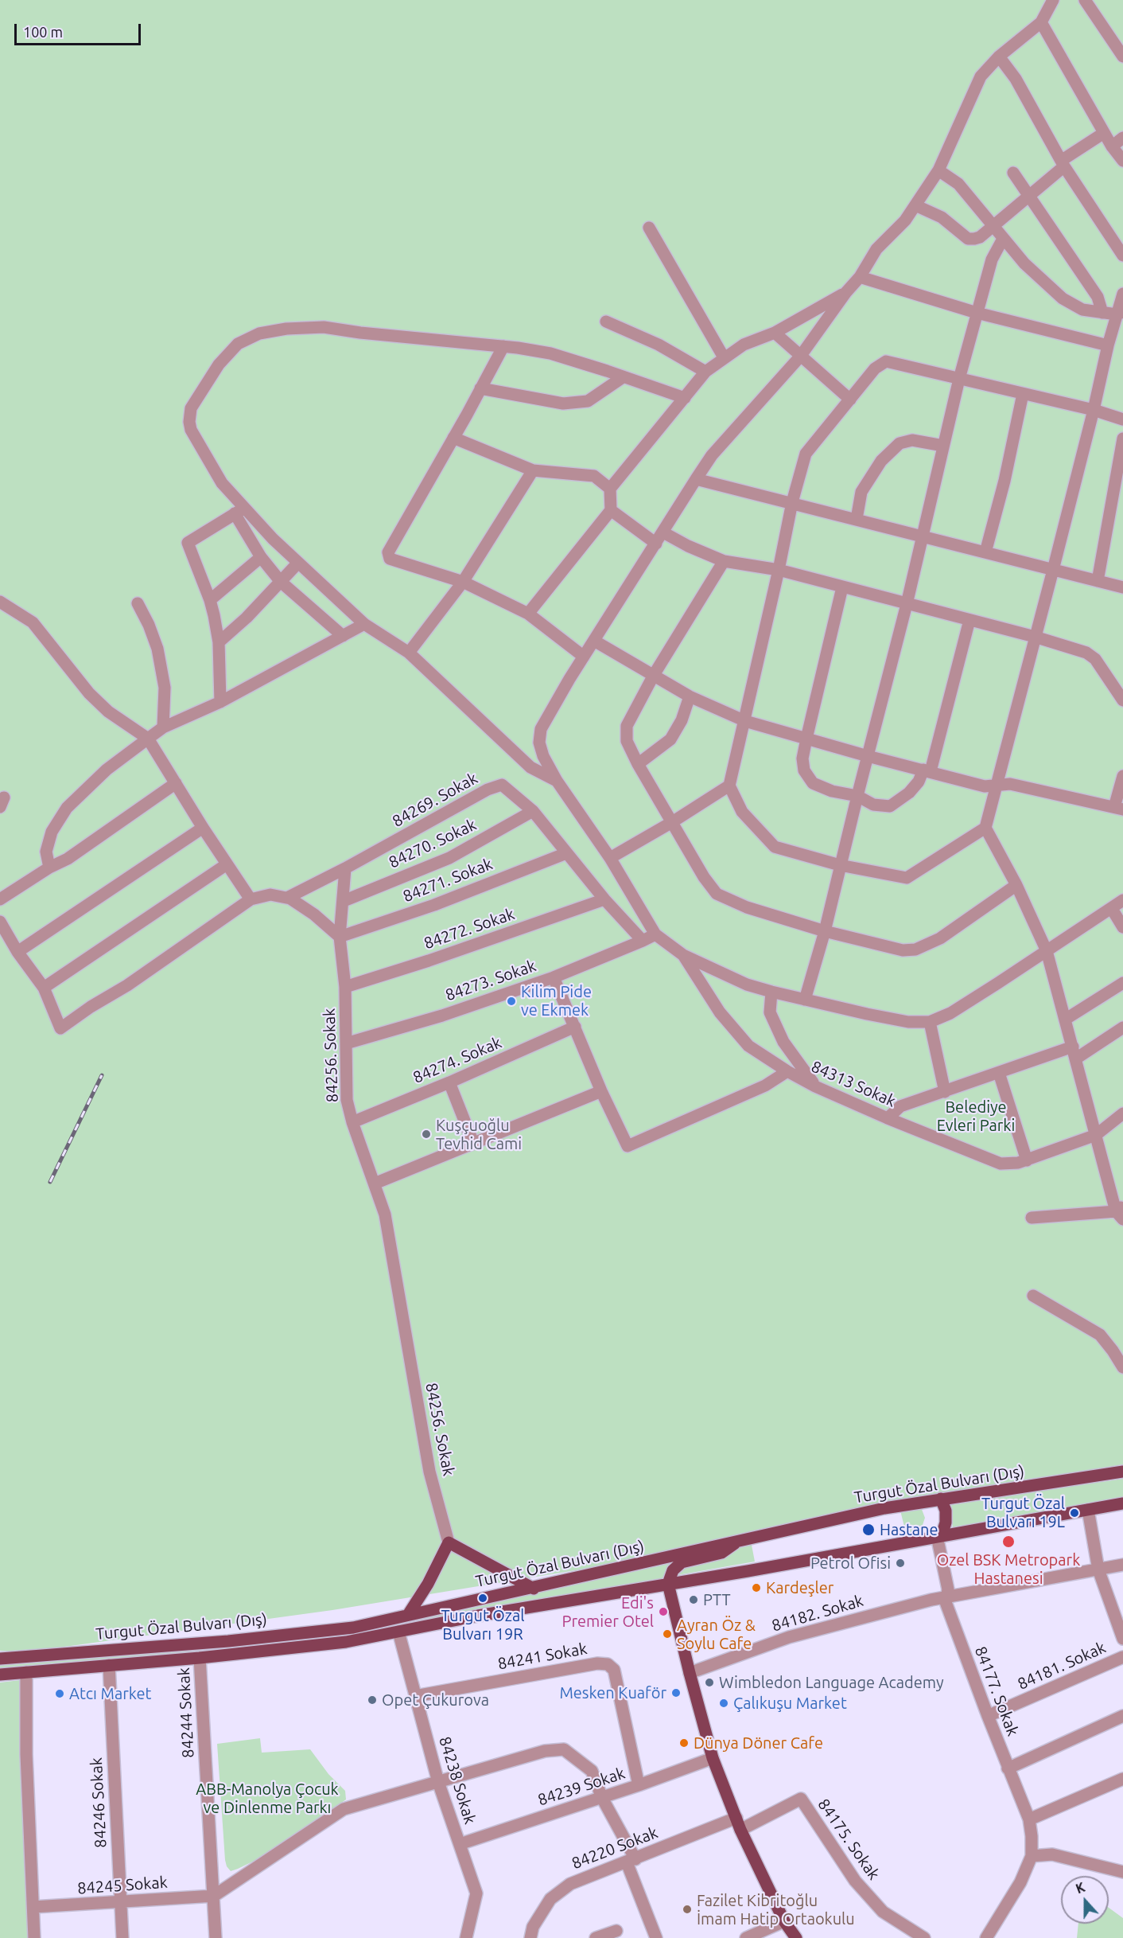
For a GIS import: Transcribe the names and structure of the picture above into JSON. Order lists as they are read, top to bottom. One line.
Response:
{"streets":{"main road":["Turgut Özal Bulvarı (Dış)"],"street":["84269. Sokak","84270. Sokak","84271. Sokak","84272. Sokak","84273. Sokak","84256. Sokak","84274. Sokak","84313 Sokak","84182. Sokak","84241 Sokak","84181. Sokak","84177. Sokak","84244 Sokak","84238 Sokak","84239 Sokak","84246 Sokak","84175. Sokak","84220 Sokak","84245 Sokak"]},"crossings":[["84269. Sokak","84270. Sokak"],["84269. Sokak","84271. Sokak"],["84269. Sokak","84272. Sokak"],["84269. Sokak","84273. Sokak"],["84269. Sokak","84256. Sokak"],["84270. Sokak","84256. Sokak"],["84271. Sokak","84256. Sokak"],["84272. Sokak","84256. Sokak"],["84273. Sokak","84256. Sokak"],["84256. Sokak","84274. Sokak"],["Turgut Özal Bulvarı (Dış)","84177. Sokak"],["Turgut Özal Bulvarı (Dış)","84244 Sokak"],["Turgut Özal Bulvarı (Dış)","84238 Sokak"],["Turgut Özal Bulvarı (Dış)","84246 Sokak"],["84182. Sokak","84177. Sokak"],["84241 Sokak","84238 Sokak"],["84241 Sokak","84239 Sokak"],["84181. Sokak","84177. Sokak"],["84244 Sokak","84245 Sokak"],["84238 Sokak","84239 Sokak"],["84246 Sokak","84245 Sokak"],["84175. Sokak","84220 Sokak"]],"parks":["Belediye Evleri Parki","ABB-Manolya Çocuk ve Dinlenme Parkı"],"places":["Kilim Pide ve Ekmek","Kuşçuoğlu Tevhid Cami","Turgut Özal Bulvarı 19L","Hastane","Ozel BSK Metropark Hastanesi","Petrol Ofisi","Kardeşler","Turgut Özal Bulvarı 19R","PTT","Edi's Premier Otel","Ayran Öz & Soylu Cafe","Wimbledon Language Academy","Mesken Kuaför","Atcı Market","Opet Çukurova","Çalıkuşu Market","Dünya Döner Cafe","Fazilet Kibritoğlu İmam Hatip Ortaokulu"],"scale_bar":"100 m","north":"top"}
